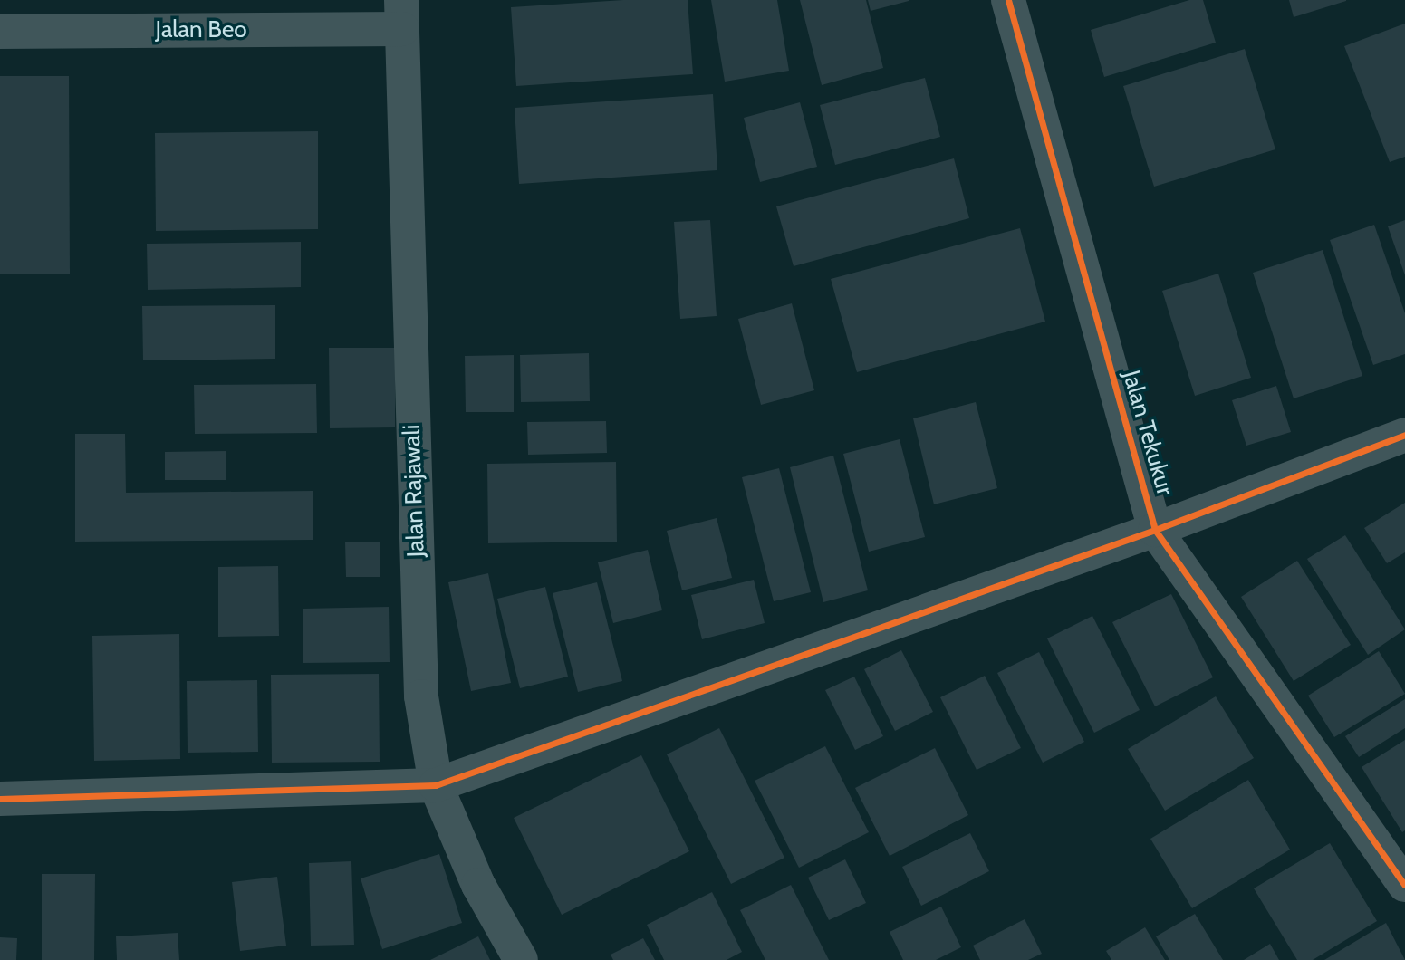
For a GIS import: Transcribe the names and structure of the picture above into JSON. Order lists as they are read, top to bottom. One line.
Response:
{"streets":{"street":["Jalan Beo","Jalan Tekukur","Jalan Rajawali"]},"crossings":[["Jalan Beo","Jalan Rajawali"]]}
